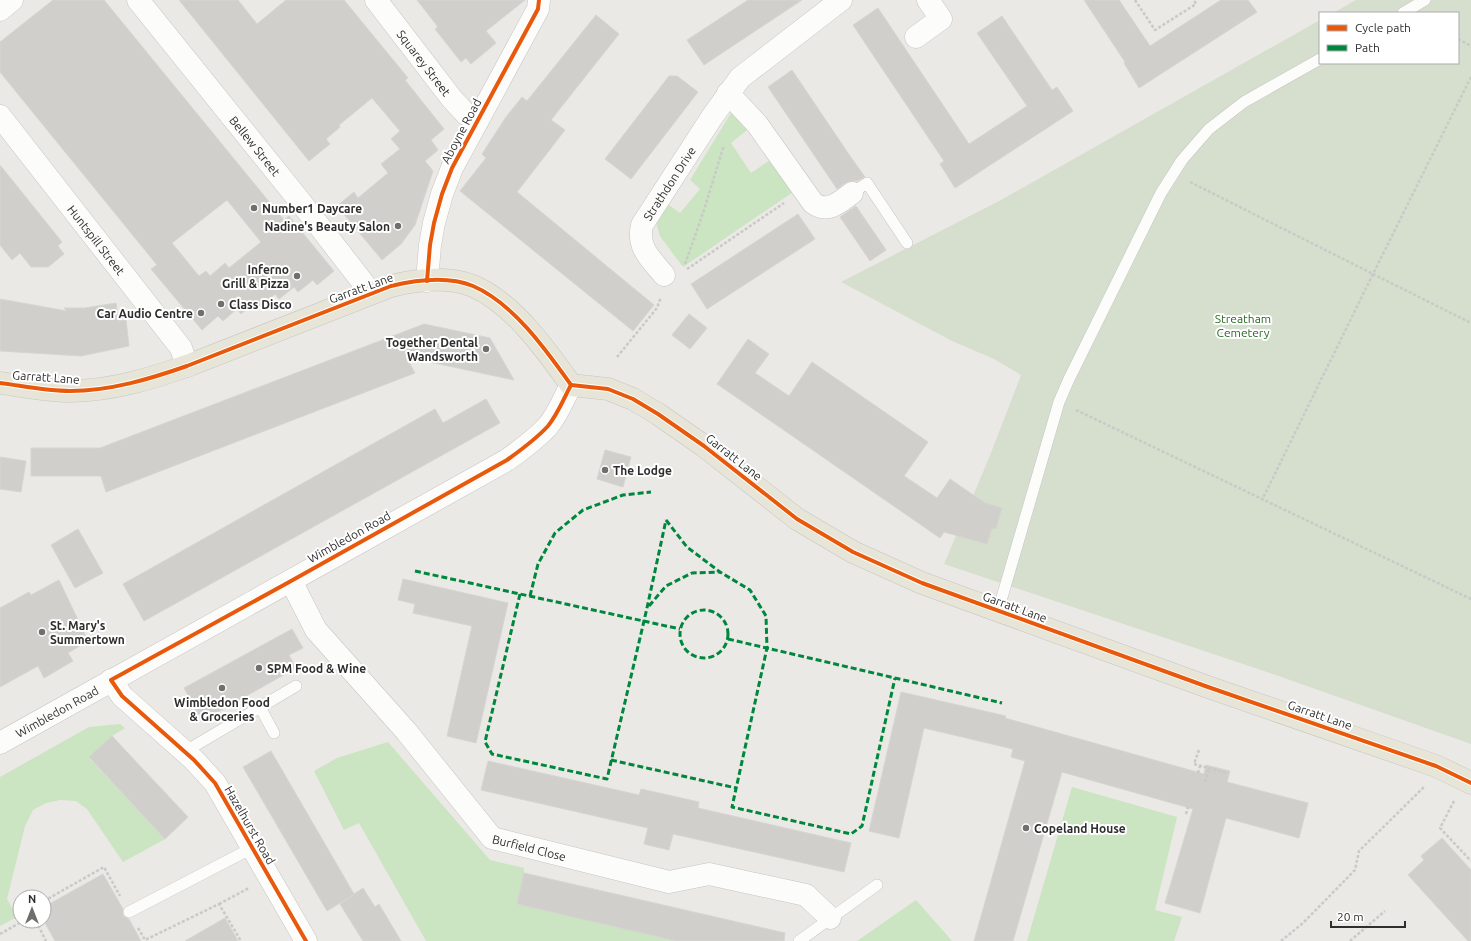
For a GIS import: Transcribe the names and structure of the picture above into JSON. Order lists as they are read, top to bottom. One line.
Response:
{"streets":{"main road":["Garratt Lane"],"street":["Squarey Street","Aboyne Road","Bellew Street","Strathdon Drive","Huntspill Street","Wimbledon Road","Hazelhurst Road","Burfield Close"]},"crossings":[["Squarey Street","Aboyne Road"],["Aboyne Road","Garratt Lane"],["Bellew Street","Garratt Lane"],["Huntspill Street","Garratt Lane"],["Garratt Lane","Wimbledon Road"],["Wimbledon Road","Hazelhurst Road"],["Wimbledon Road","Burfield Close"]],"parks":["Streatham Cemetery"],"places":["Number1 Daycare","Nadine's Beauty Salon","Inferno Grill & Pizza","Class Disco","Car Audio Centre","Together Dental Wandsworth","The Lodge","St. Mary's Summertown","SPM Food & Wine","Wimbledon Food & Groceries","Copeland House"],"legend":["Cycle path","Path"],"scale_bar":"20 m","north":"top"}
